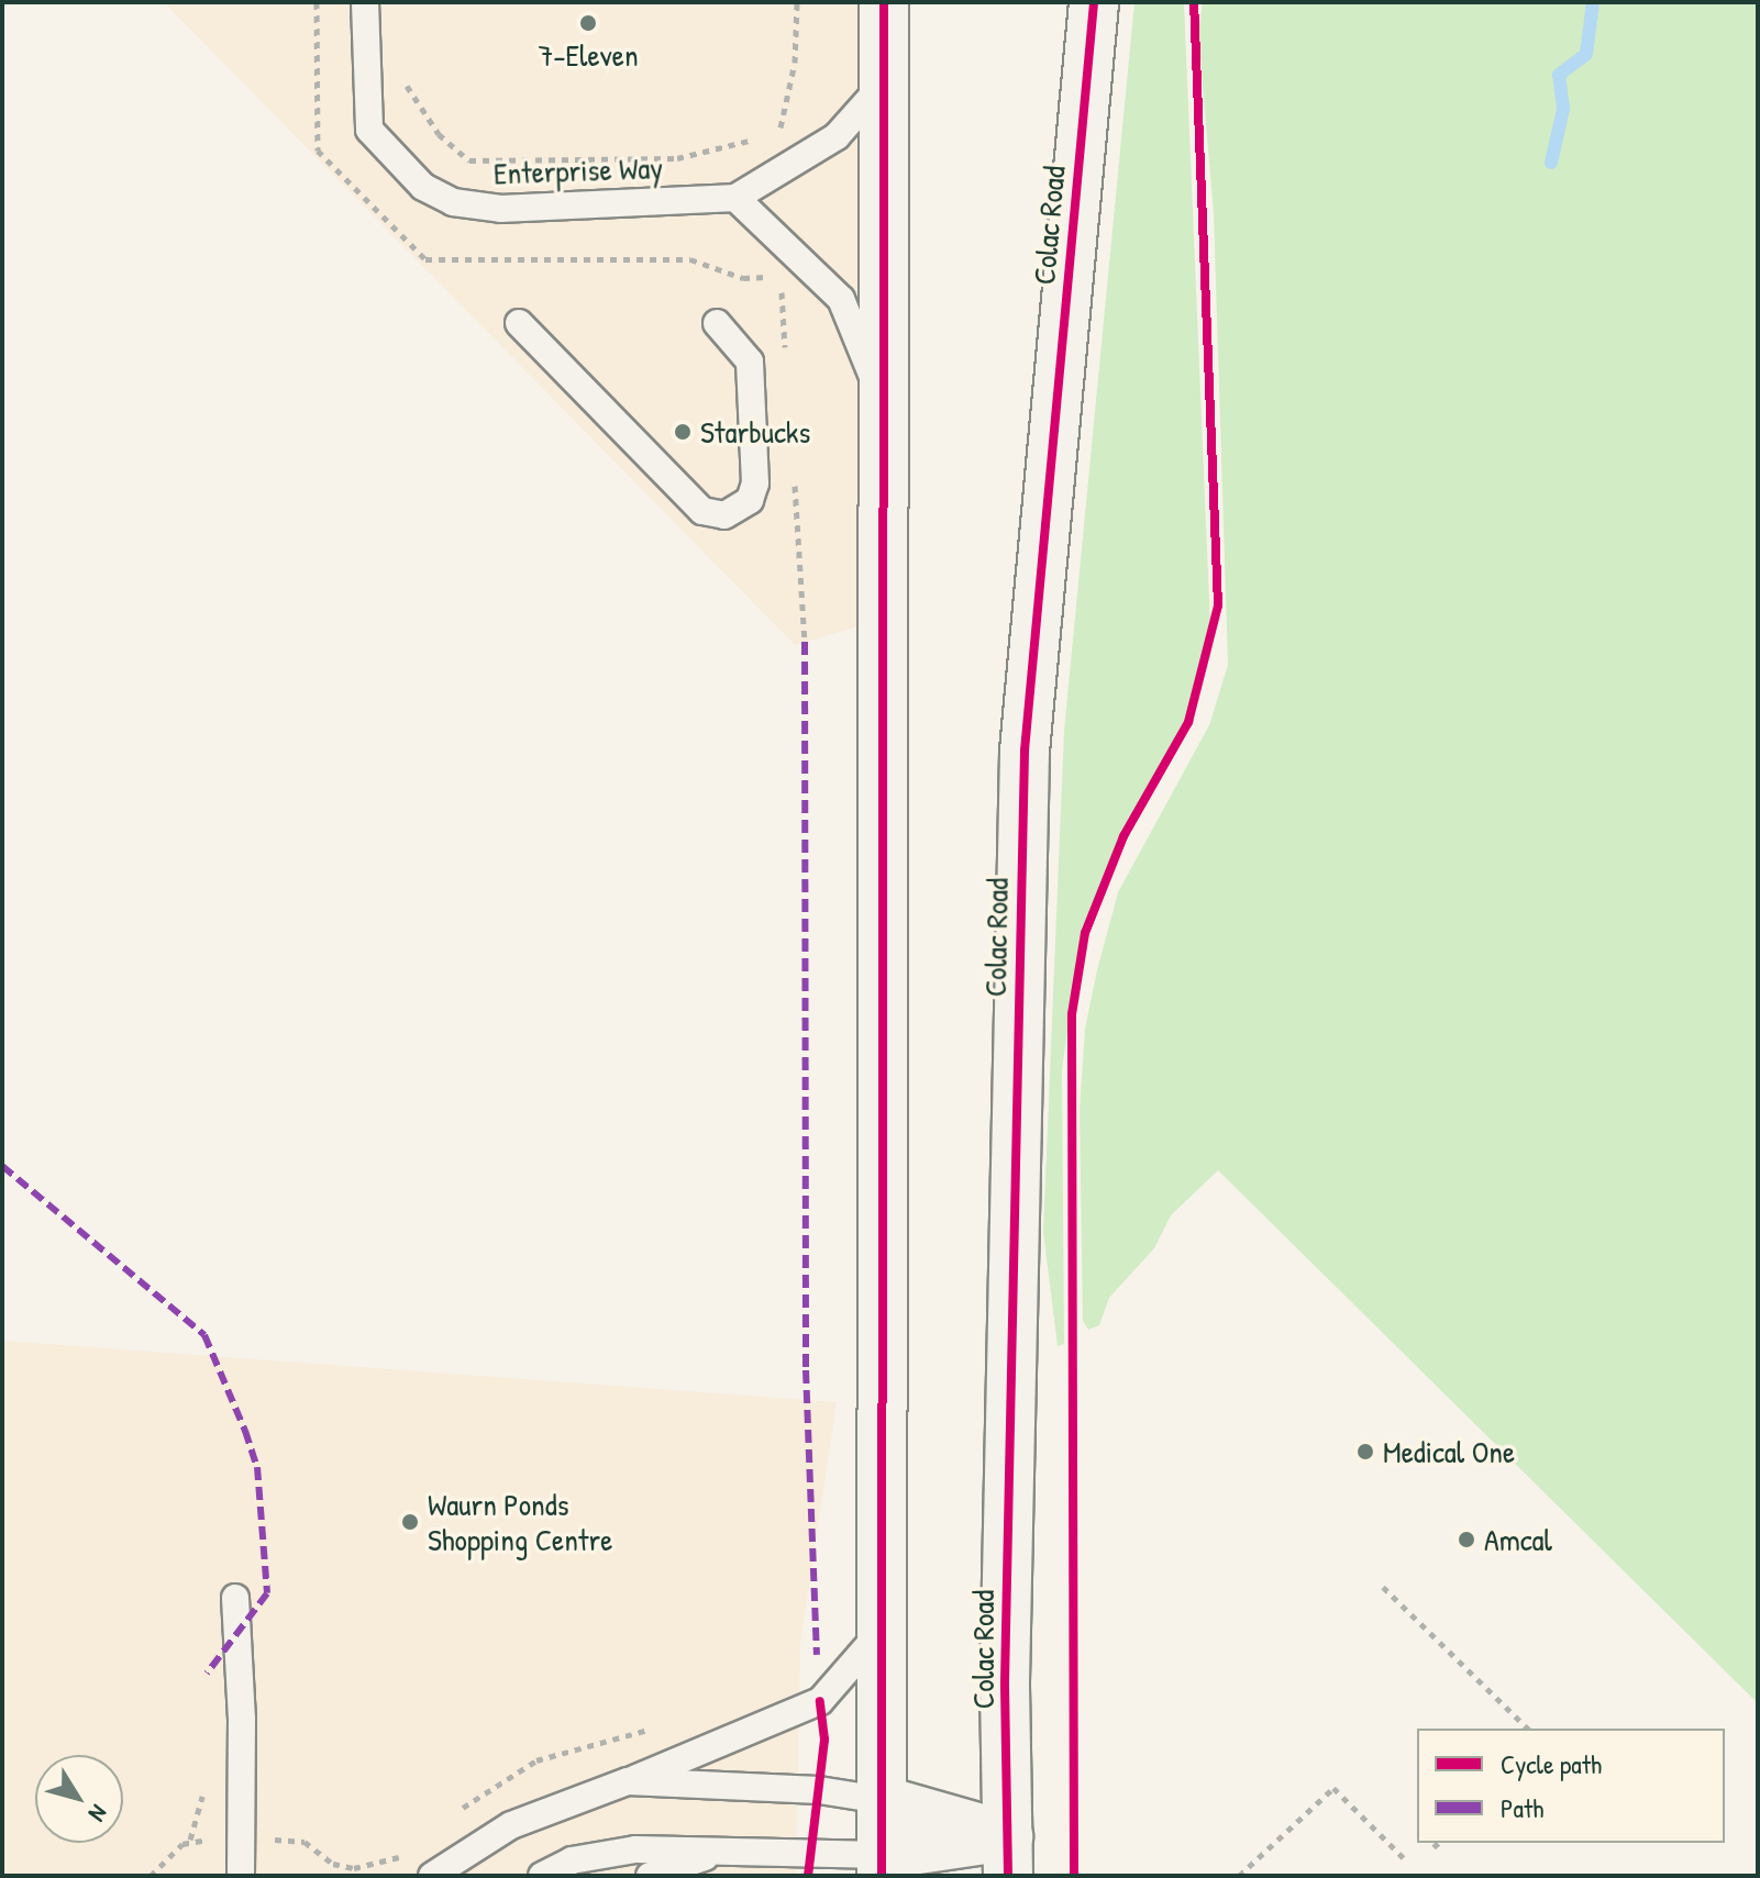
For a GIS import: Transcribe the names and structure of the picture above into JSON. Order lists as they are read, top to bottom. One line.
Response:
{"streets":{"highway":["Colac Road"],"lane":["Enterprise Way"]},"places":["7-Eleven","Starbucks","Medical One","Waurn Ponds Shopping Centre","Amcal"],"legend":["Cycle path","Path"],"north":"bottom right"}
